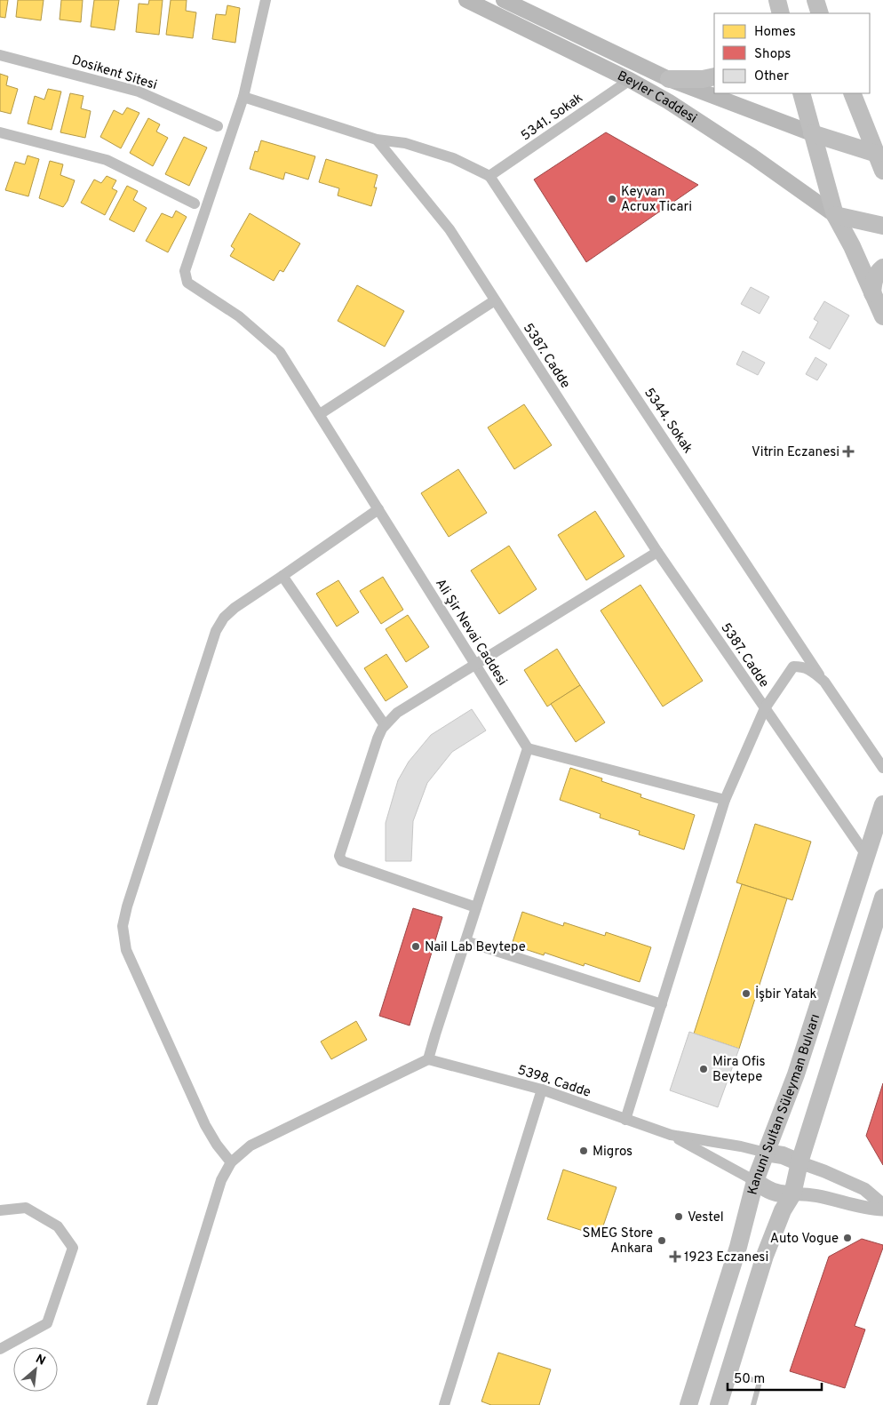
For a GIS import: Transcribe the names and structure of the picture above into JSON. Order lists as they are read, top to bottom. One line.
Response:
{"streets":{"main road":["Beyler Caddesi","Kanuni Sultan Süleyman Bulvarı"],"street":["Dosikent Sitesi","5341. Sokak","5387. Cadde","5344. Sokak","Ali Şir Nevai Caddesi","5398. Cadde"]},"crossings":[["Beyler Caddesi","5341. Sokak"],["5341. Sokak","5344. Sokak"],["5387. Cadde","Kanuni Sultan Süleyman Bulvarı"],["5398. Cadde","Kanuni Sultan Süleyman Bulvarı"]],"places":{"other":["Keyvan Acrux Ticari","Nail Lab Beytepe","İşbir Yatak","Mira Ofis Beytepe","Migros","Vestel","Auto Vogue","SMEG Store Ankara"],"health":["Vitrin Eczanesi","1923 Eczanesi"]},"legend":["Homes","Shops","Other"],"scale_bar":"50 m","north":"top right"}
